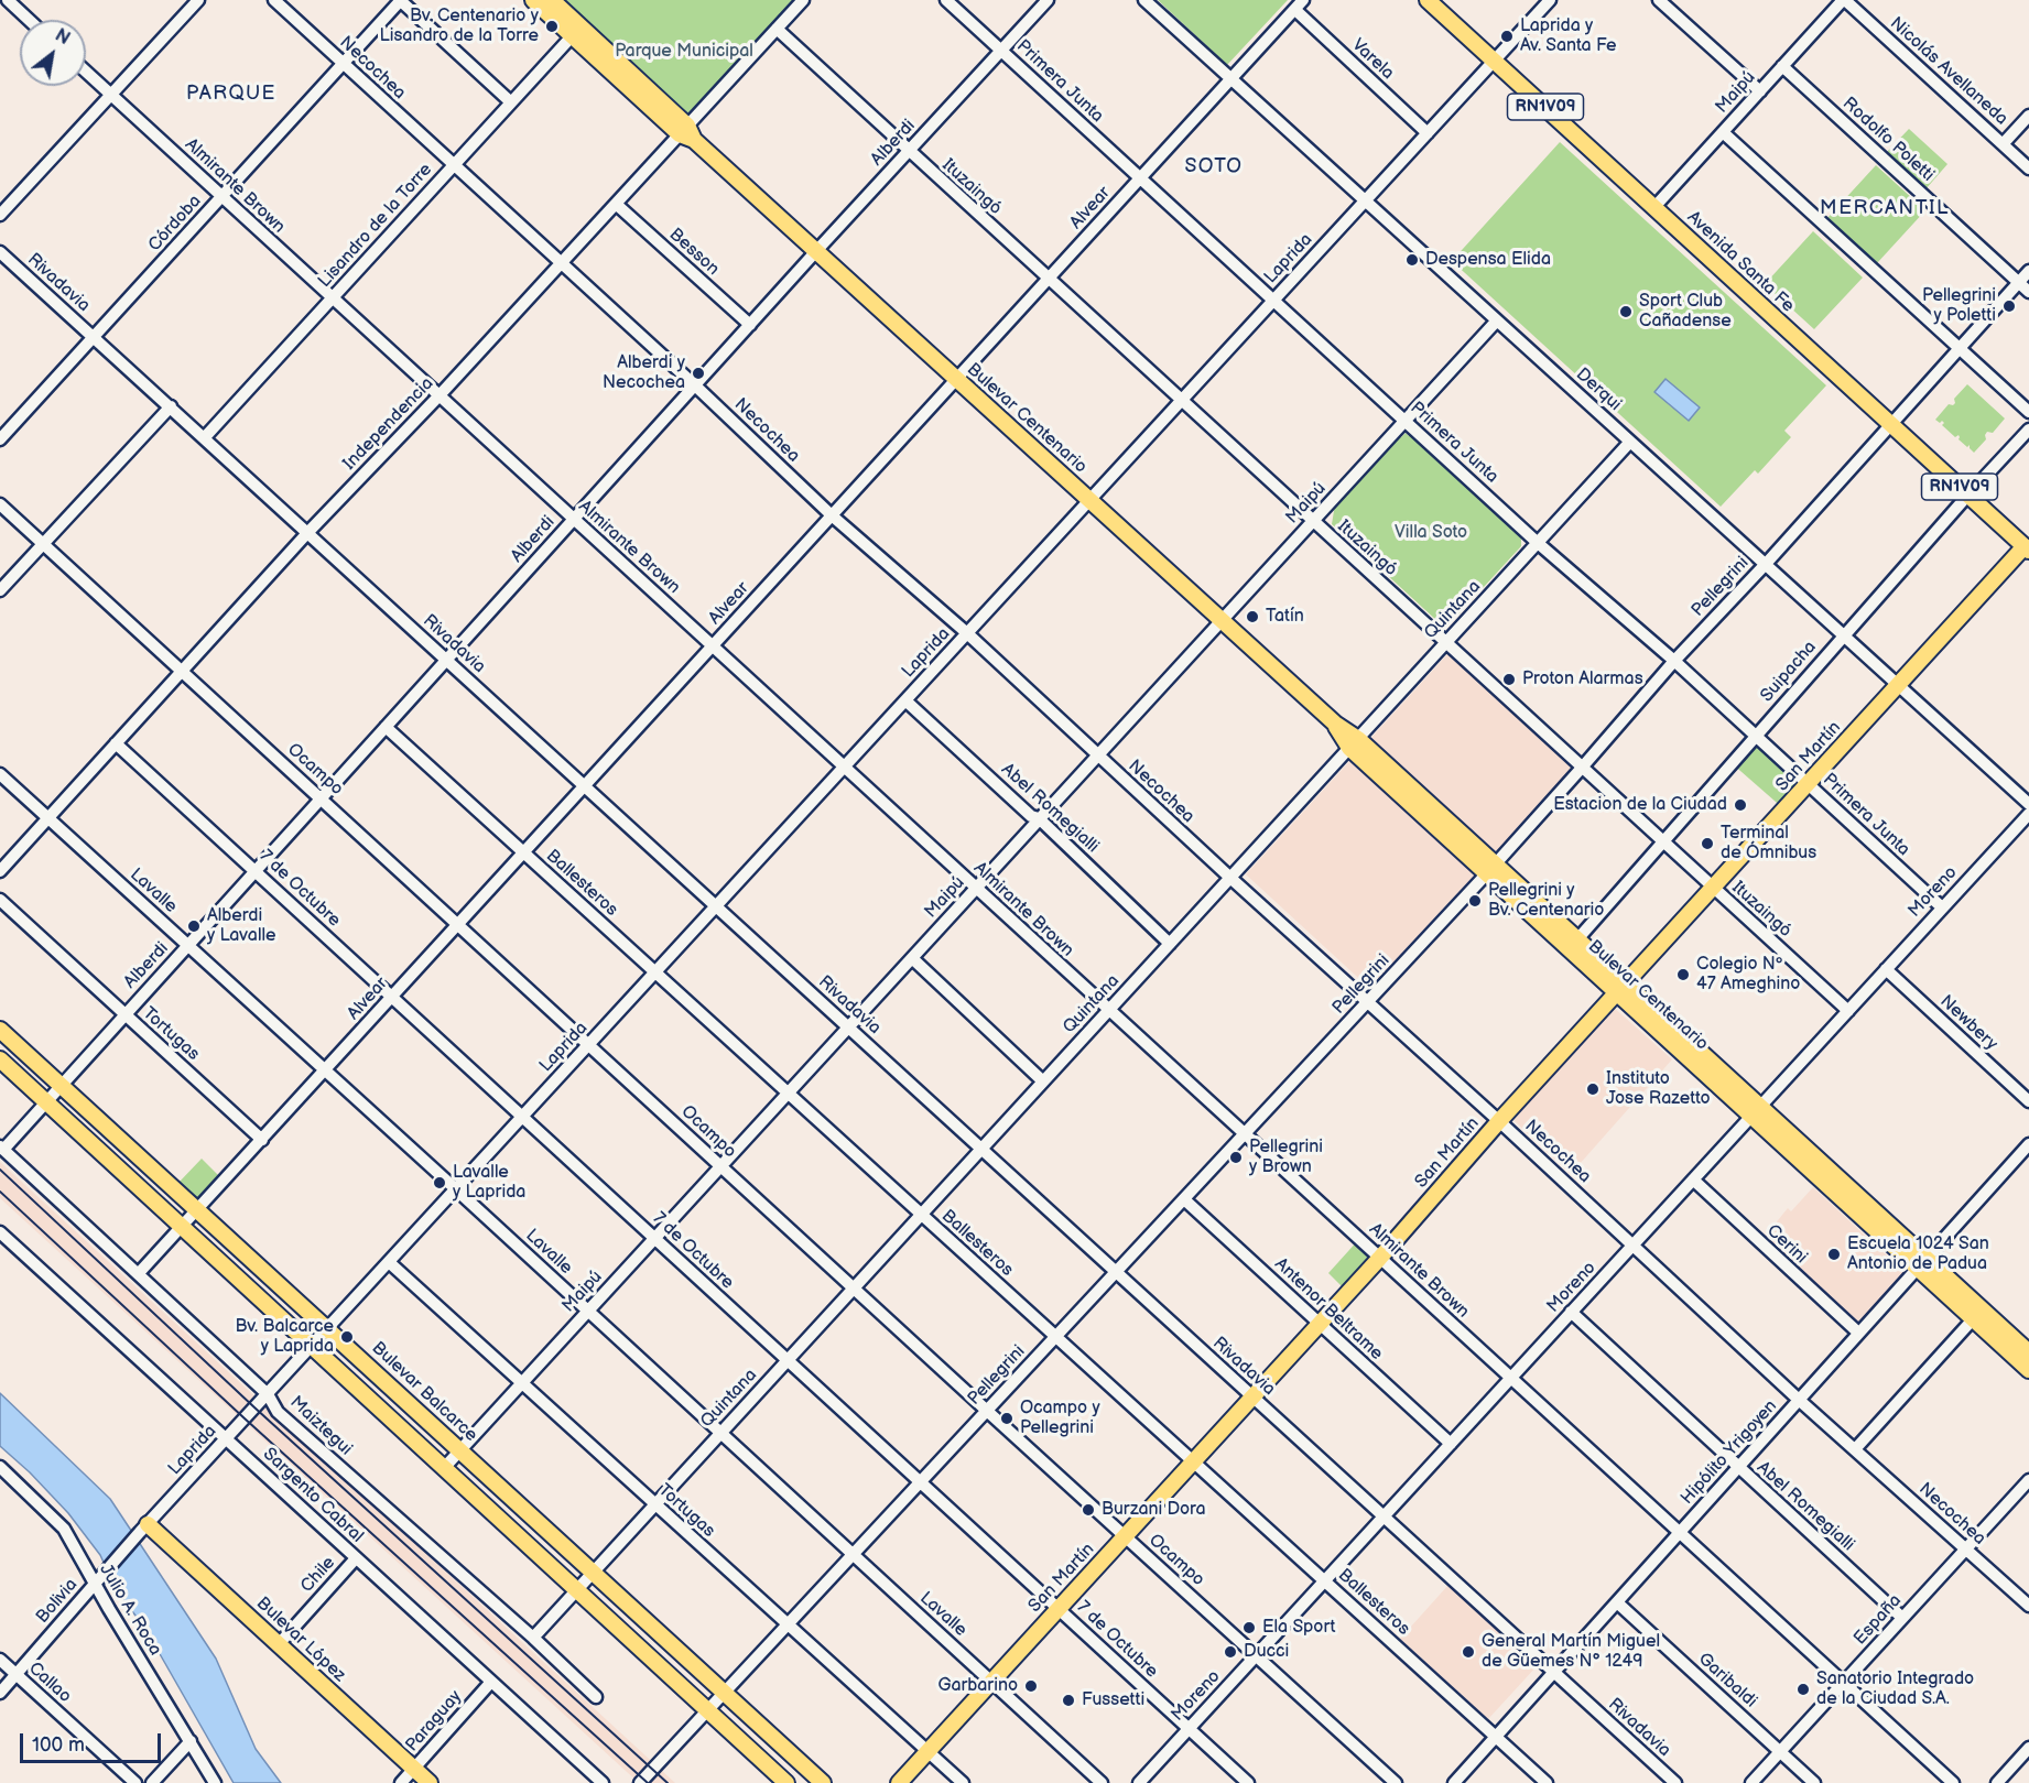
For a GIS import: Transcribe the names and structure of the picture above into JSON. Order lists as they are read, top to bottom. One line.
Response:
{"streets":{"main road":["RN1V09","Avenida Santa Fe","Bulevar Centenario","San Martín","Bulevar Balcarce","Bulevar López"],"street":["Varela","Necochea","Nicolás Avellaneda","Primera Junta","Maipú","Rodolfo Poletti","Alberdi","Almirante Brown","Ituzaingó","Alvear","Córdoba","Lisandro de la Torre","Besson","Laprida","Rivadavia","Derqui","Independencia","Pellegrini","Quintana","Suipacha","Ocampo","Abel Romegialli","Ballesteros","7 de Octubre","Lavalle","Moreno","Newbery","Tortugas","Cerini","Antenor Beltrame","Maiztegui","Hipólito Yrigoyen","Sargento Cabral","Chile","Bolivia","Julio A. Roca","España","Garibaldi","Callao","Paraguay"]},"crossings":[["Varela","Alvear"],["Varela","Laprida"],["Necochea","Maipú"],["Necochea","Alberdi"],["Necochea","Alvear"],["Necochea","Córdoba"],["Necochea","Lisandro de la Torre"],["Necochea","Laprida"],["Necochea","Independencia"],["Necochea","Pellegrini"],["Necochea","Quintana"],["Necochea","San Martín"],["Necochea","Moreno"],["Necochea","Hipólito Yrigoyen"],["Necochea","España"],["Nicolás Avellaneda","Maipú"],["Primera Junta","Maipú"],["Primera Junta","Alberdi"],["Primera Junta","Alvear"],["Primera Junta","Laprida"],["Primera Junta","Pellegrini"],["Primera Junta","Quintana"],["Primera Junta","Suipacha"],["Primera Junta","San Martín"],["Primera Junta","Moreno"],["Maipú","Rodolfo Poletti"],["Maipú","Almirante Brown"],["Maipú","Ituzaingó"],["Maipú","Avenida Santa Fe"],["Maipú","Rivadavia"],["Maipú","Derqui"],["Maipú","Bulevar Centenario"],["Maipú","Ocampo"],["Maipú","Abel Romegialli"],["Maipú","Ballesteros"],["Maipú","7 de Octubre"],["Maipú","Lavalle"],["Maipú","Tortugas"],["Maipú","Bulevar Balcarce"],["Rodolfo Poletti","Pellegrini"],["Alberdi","Almirante Brown"],["Alberdi","Ituzaingó"],["Alberdi","Besson"],["Alberdi","Rivadavia"],["Alberdi","Bulevar Centenario"],["Alberdi","Ocampo"],["Alberdi","Ballesteros"],["Alberdi","7 de Octubre"],["Alberdi","Lavalle"],["Alberdi","Tortugas"],["Alberdi","Bulevar Balcarce"],["Alberdi","Maiztegui"],["Almirante Brown","Alvear"],["Almirante Brown","Córdoba"],["Almirante Brown","Lisandro de la Torre"],["Almirante Brown","Laprida"],["Almirante Brown","Independencia"],["Almirante Brown","Pellegrini"],["Almirante Brown","Quintana"],["Almirante Brown","San Martín"],["Almirante Brown","Moreno"],["Almirante Brown","Hipólito Yrigoyen"],["Almirante Brown","España"],["Ituzaingó","Alvear"],["Ituzaingó","Laprida"],["Ituzaingó","Independencia"],["Ituzaingó","Pellegrini"],["Ituzaingó","Quintana"],["Ituzaingó","Suipacha"],["Ituzaingó","San Martín"],["Ituzaingó","Moreno"],["Alvear","Rivadavia"],["Alvear","Derqui"],["Alvear","Bulevar Centenario"],["Alvear","Ocampo"],["Alvear","Ballesteros"],["Alvear","7 de Octubre"],["Alvear","Lavalle"],["Alvear","Tortugas"],["Alvear","Bulevar Balcarce"],["Alvear","Maiztegui"],["Córdoba","Rivadavia"],["Lisandro de la Torre","Rivadavia"],["Lisandro de la Torre","Bulevar Centenario"],["Besson","Independencia"],["Laprida","Avenida Santa Fe"],["Laprida","Rivadavia"],["Laprida","Derqui"],["Laprida","Bulevar Centenario"],["Laprida","Ocampo"],["Laprida","Abel Romegialli"],["Laprida","Ballesteros"],["Laprida","7 de Octubre"],["Laprida","Lavalle"],["Laprida","Tortugas"],["Laprida","Bulevar Balcarce"],["Laprida","Maiztegui"],["Laprida","Sargento Cabral"],["Laprida","Bolivia"],["Laprida","Bulevar López"],["Avenida Santa Fe","Pellegrini"],["Avenida Santa Fe","Suipacha"],["Avenida Santa Fe","San Martín"],["Rivadavia","Independencia"],["Rivadavia","Pellegrini"],["Rivadavia","Quintana"],["Rivadavia","San Martín"],["Rivadavia","Moreno"],["Rivadavia","Hipólito Yrigoyen"],["Derqui","Pellegrini"],["Derqui","Quintana"],["Derqui","Suipacha"],["Derqui","San Martín"],["Bulevar Centenario","Independencia"],["Bulevar Centenario","Pellegrini"],["Bulevar Centenario","Quintana"],["Bulevar Centenario","Suipacha"],["Bulevar Centenario","San Martín"],["Bulevar Centenario","Moreno"],["Bulevar Centenario","Hipólito Yrigoyen"],["Independencia","Ocampo"],["Independencia","7 de Octubre"],["Independencia","Lavalle"],["Pellegrini","Ocampo"],["Pellegrini","Ballesteros"],["Pellegrini","7 de Octubre"],["Pellegrini","Lavalle"],["Pellegrini","Tortugas"],["Pellegrini","Antenor Beltrame"],["Pellegrini","Bulevar Balcarce"],["Quintana","Ocampo"],["Quintana","Abel Romegialli"],["Quintana","Ballesteros"],["Quintana","7 de Octubre"],["Quintana","Lavalle"],["Quintana","Tortugas"],["Quintana","Bulevar Balcarce"],["Quintana","Maiztegui"],["San Martín","Ocampo"],["San Martín","Ballesteros"],["San Martín","7 de Octubre"],["San Martín","Lavalle"],["San Martín","Tortugas"],["San Martín","Antenor Beltrame"],["Ocampo","Moreno"],["Abel Romegialli","Moreno"],["Abel Romegialli","Hipólito Yrigoyen"],["Abel Romegialli","España"],["Ballesteros","Moreno"],["Ballesteros","Hipólito Yrigoyen"],["7 de Octubre","Moreno"],["Moreno","Newbery"],["Moreno","Cerini"],["Moreno","Antenor Beltrame"],["Cerini","Hipólito Yrigoyen"],["Hipólito Yrigoyen","Garibaldi"],["Sargento Cabral","Chile"],["Sargento Cabral","Paraguay"],["Chile","Bulevar López"],["Bolivia","Julio A. Roca"],["Bolivia","Bulevar López"],["Bolivia","Callao"],["España","Garibaldi"],["Bulevar López","Paraguay"]],"districts":["PARQUE","SOTO","MERCANTIL"],"parks":["Parque Municipal","Villa Soto"],"places":["Bv. Centenario y Lisandro de la Torre","Laprida y Av. Santa Fe","Despensa Elida","Pellegrini y Poletti","Sport Club Cañadense","Alberdi y Necochea","Tatín","Proton Alarmas","Estacion de la Ciudad","Terminal de Ómnibus","Pellegrini y Bv. Centenario","Alberdi y Lavalle","Colegio Nº 47 Ameghino","Instituto Jose Razetto","Pellegrini y Brown","Lavalle y Laprida","Escuela 1024 San Antonio de Padua","Bv. Balcarce y Laprida","Ocampo y Pellegrini","Burzani Dora","Ela Sport","Ducci","General Martín Miguel de Güemes N° 1249","Garbarino","Sanatorio Integrado de la Ciudad S.A.","Fussetti"],"scale_bar":"100 m","north":"top right"}
